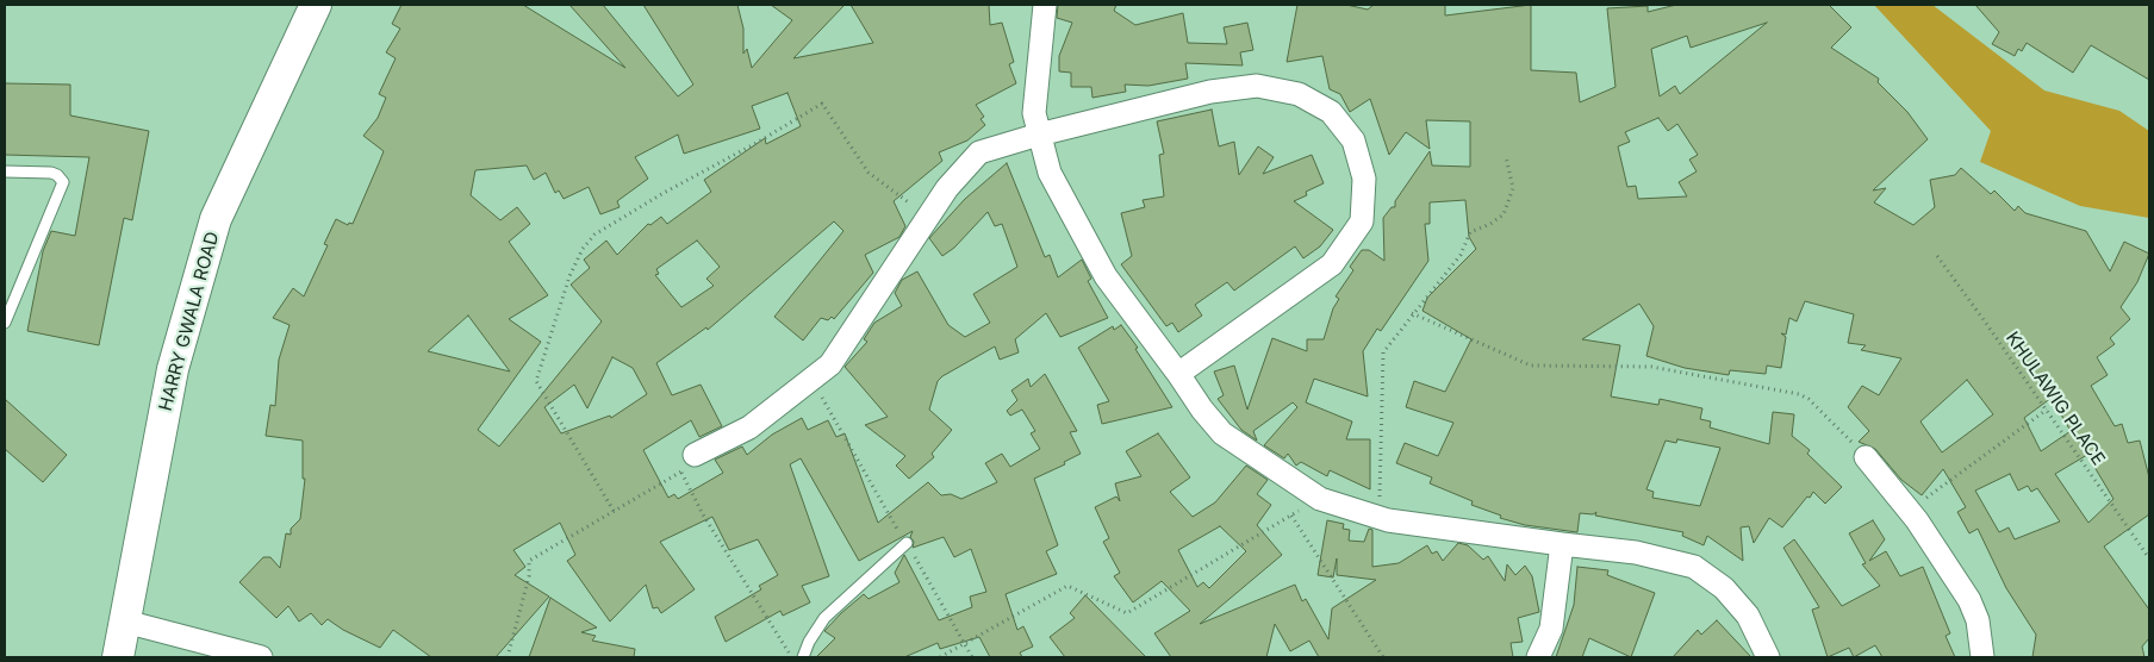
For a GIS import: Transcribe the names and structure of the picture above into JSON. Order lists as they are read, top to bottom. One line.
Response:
{"streets":{"main road":["HARRY GWALA ROAD"],"path":["KHULAWIG PLACE"]}}
